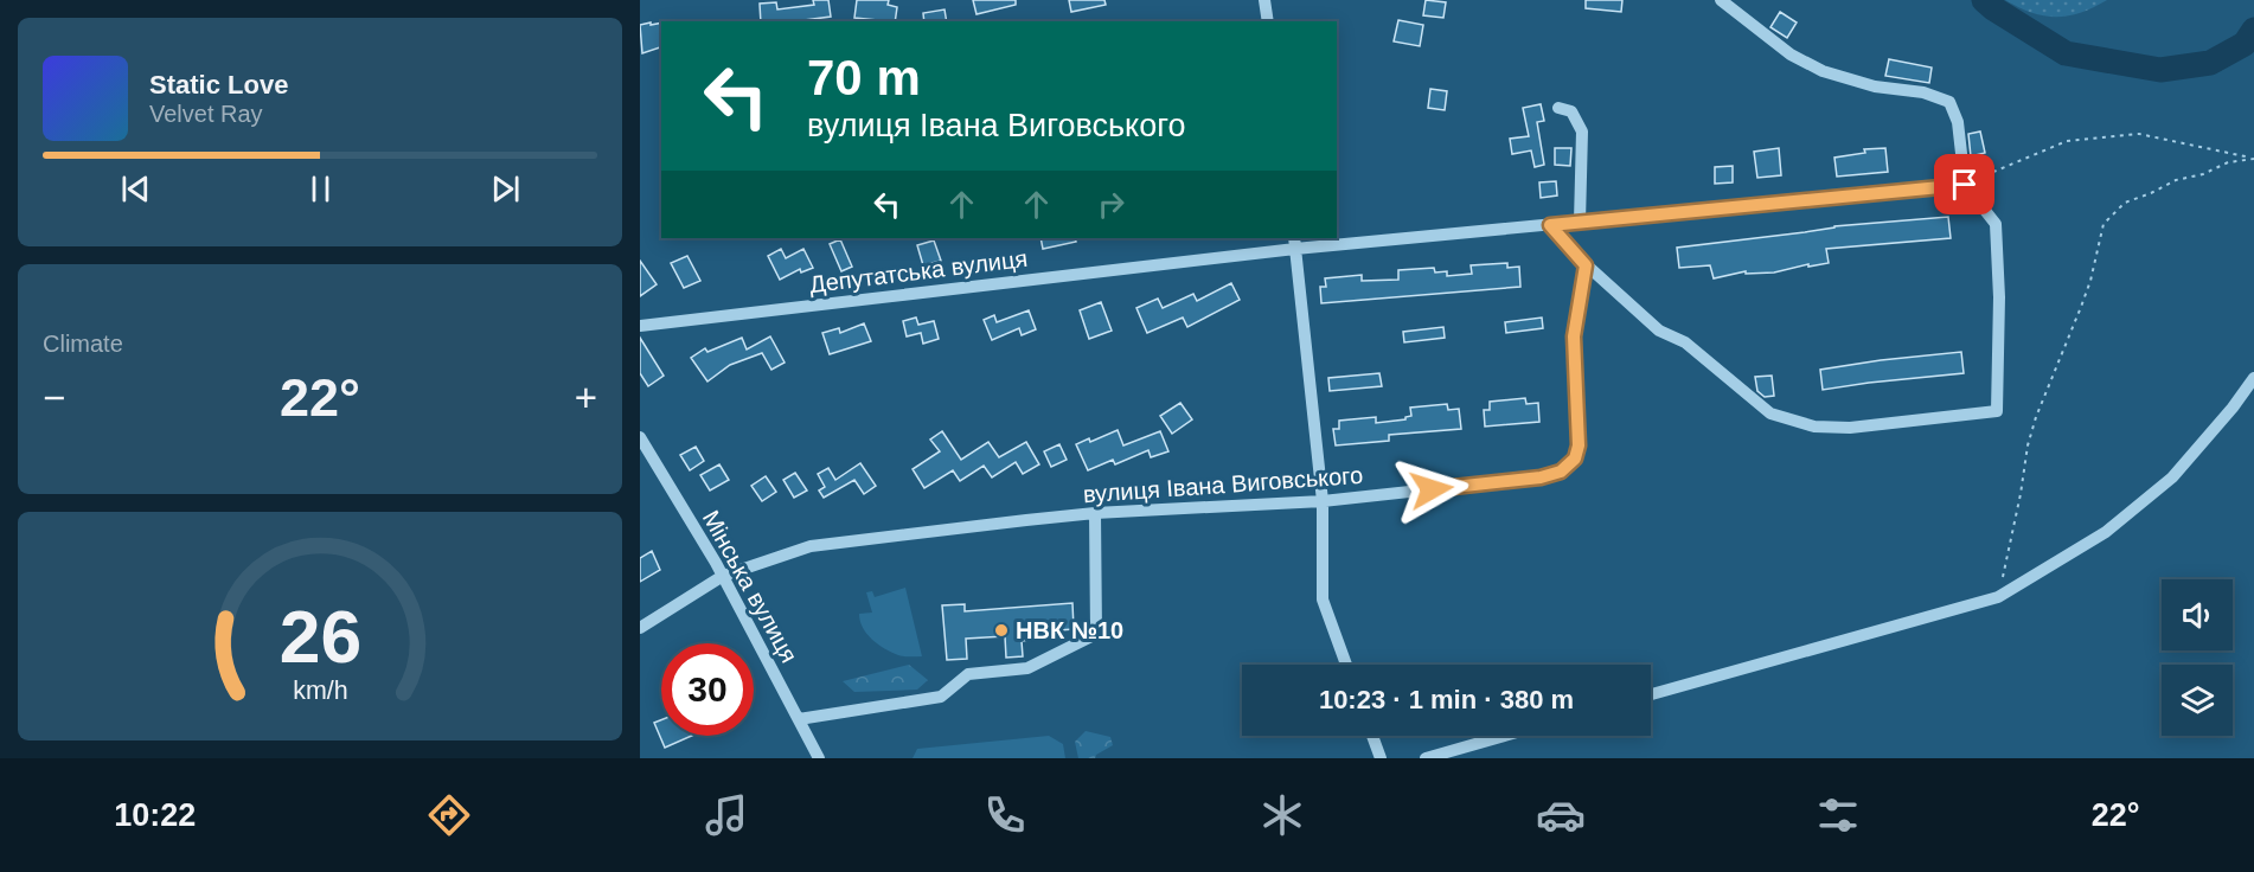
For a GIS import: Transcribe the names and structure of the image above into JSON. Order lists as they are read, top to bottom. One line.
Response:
{"streets":{"street":["Депутатська вулиця","вулиця Івана Виговського","Мінська вулиця"]},"crossings":[["вулиця Івана Виговського","Мінська вулиця"]],"places":["НВК №10"],"page":{"turn":["70 m","вулиця Івана Виговського"],"song":["Static Love","Velvet Ray"],"tile":"Climate","heat":["−","22°","+"],"limit":"30","trip":"10:23 · 1 min · 380 m","tabs":["10:22","22°"],"gauge":["26","km/h"]}}
